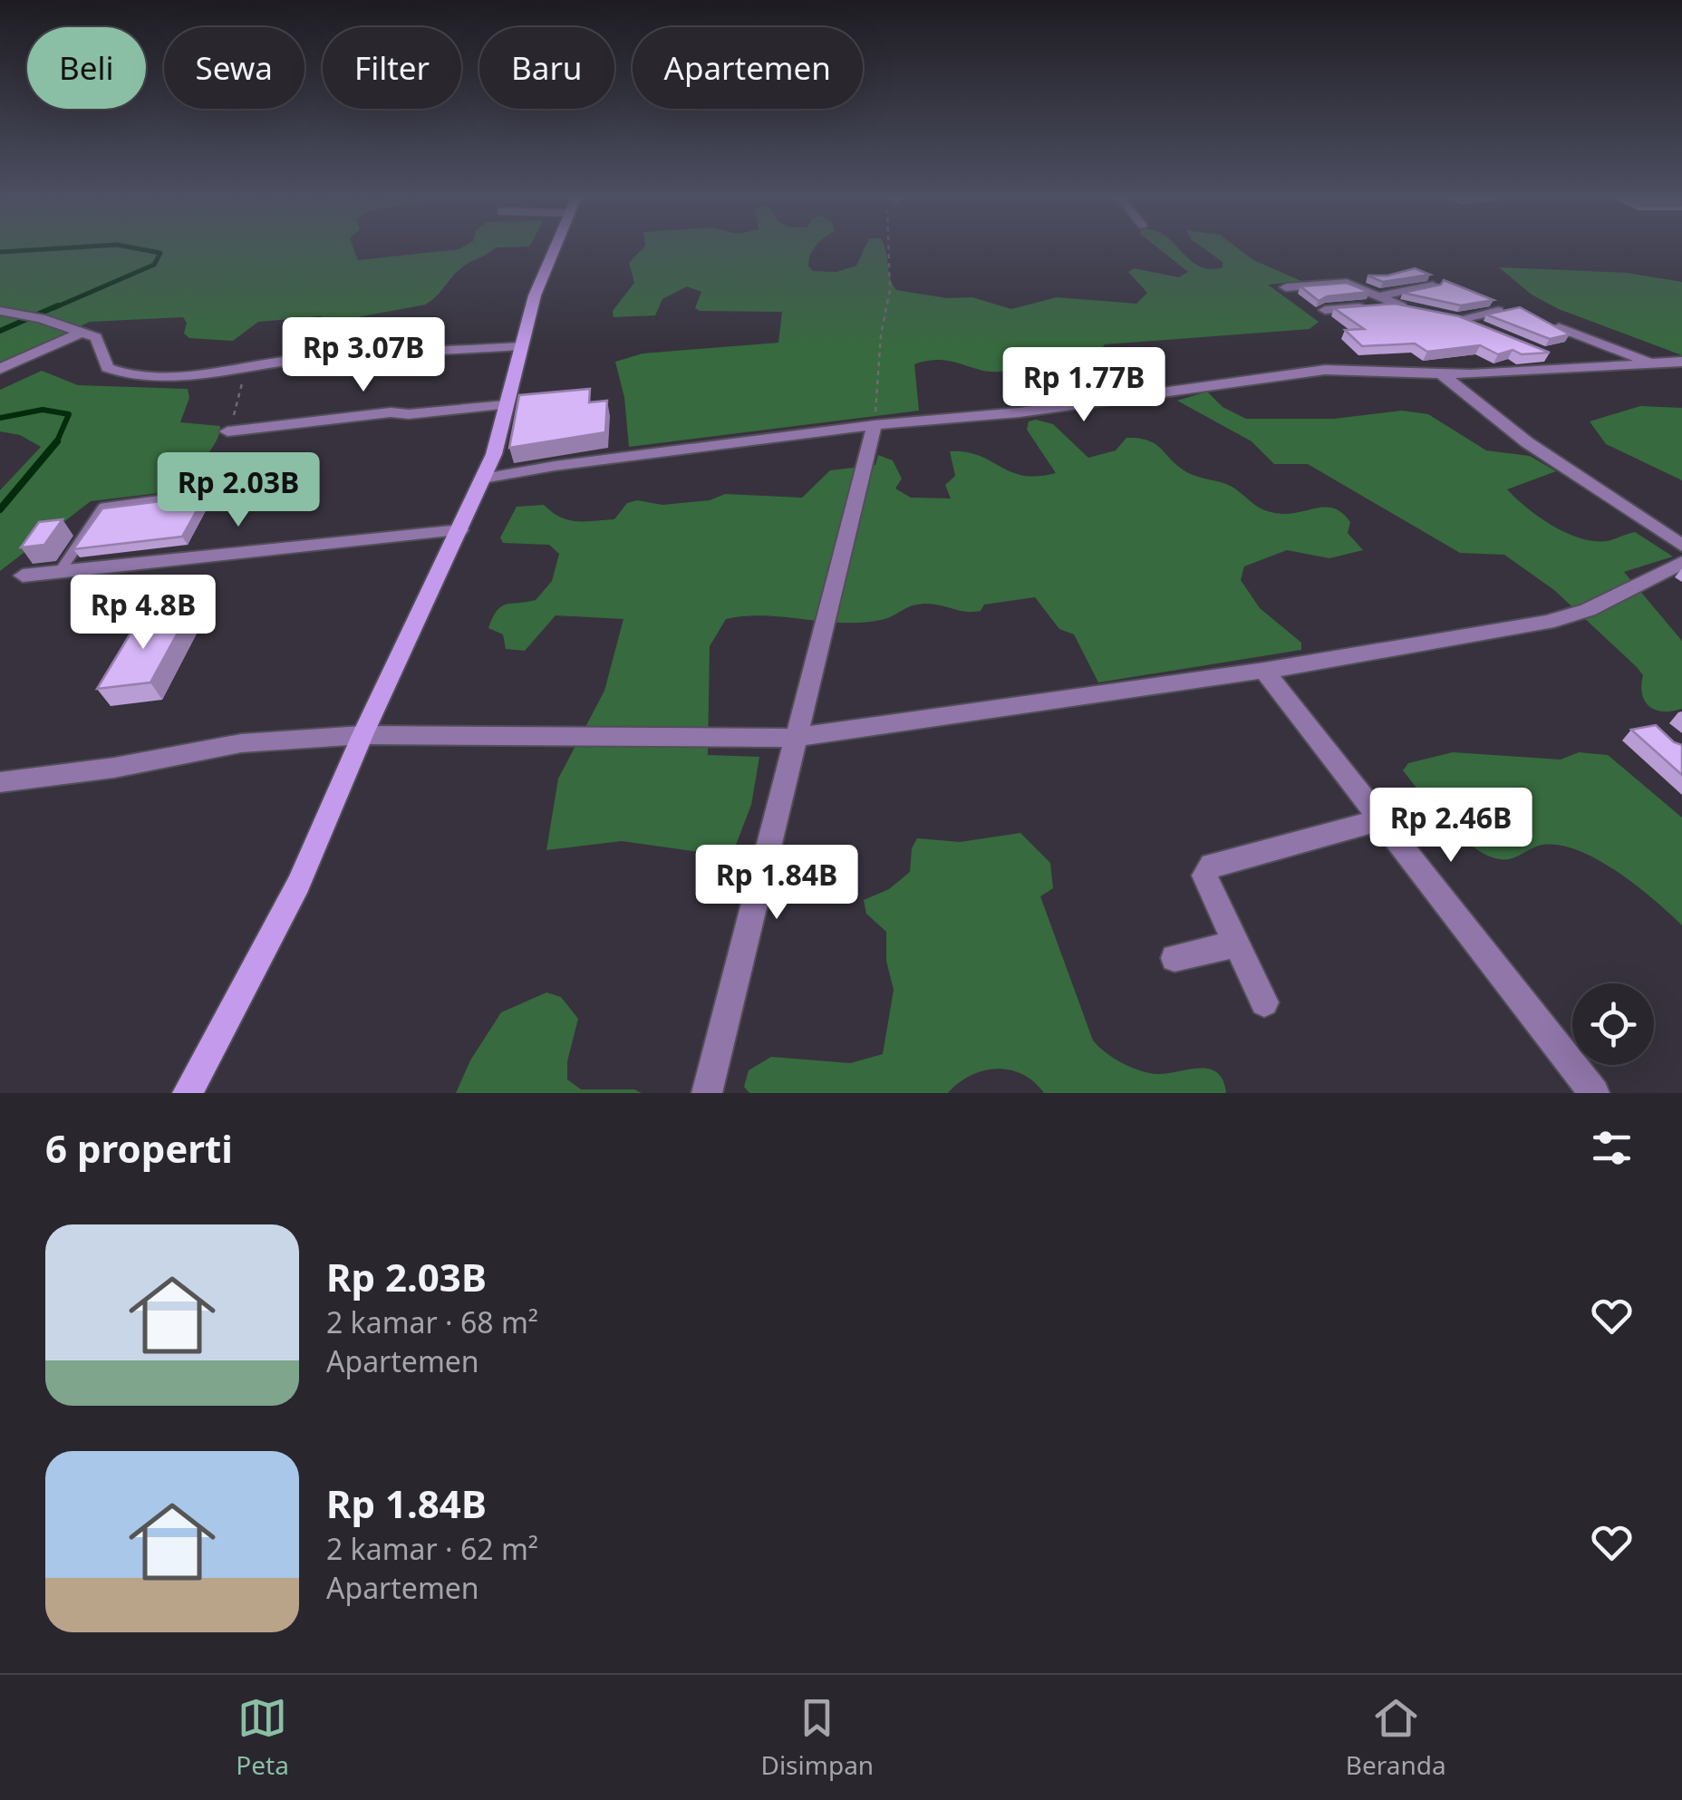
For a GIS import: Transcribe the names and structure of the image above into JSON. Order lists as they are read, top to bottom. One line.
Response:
{"page":{"chip":["Beli","Sewa","Filter","Baru","Apartemen"],"price":["Rp 3.07B","Rp 1.77B","Rp 2.03B","Rp 4.8B","Rp 2.46B","Rp 1.84B"],"heading":"6 properti","list":[{"name":"Rp 2.03B","note":"2 kamar · 68 m² · Apartemen"},{"name":"Rp 1.84B","note":"2 kamar · 62 m² · Apartemen"}],"tabs":["Peta","Disimpan","Beranda"]}}
